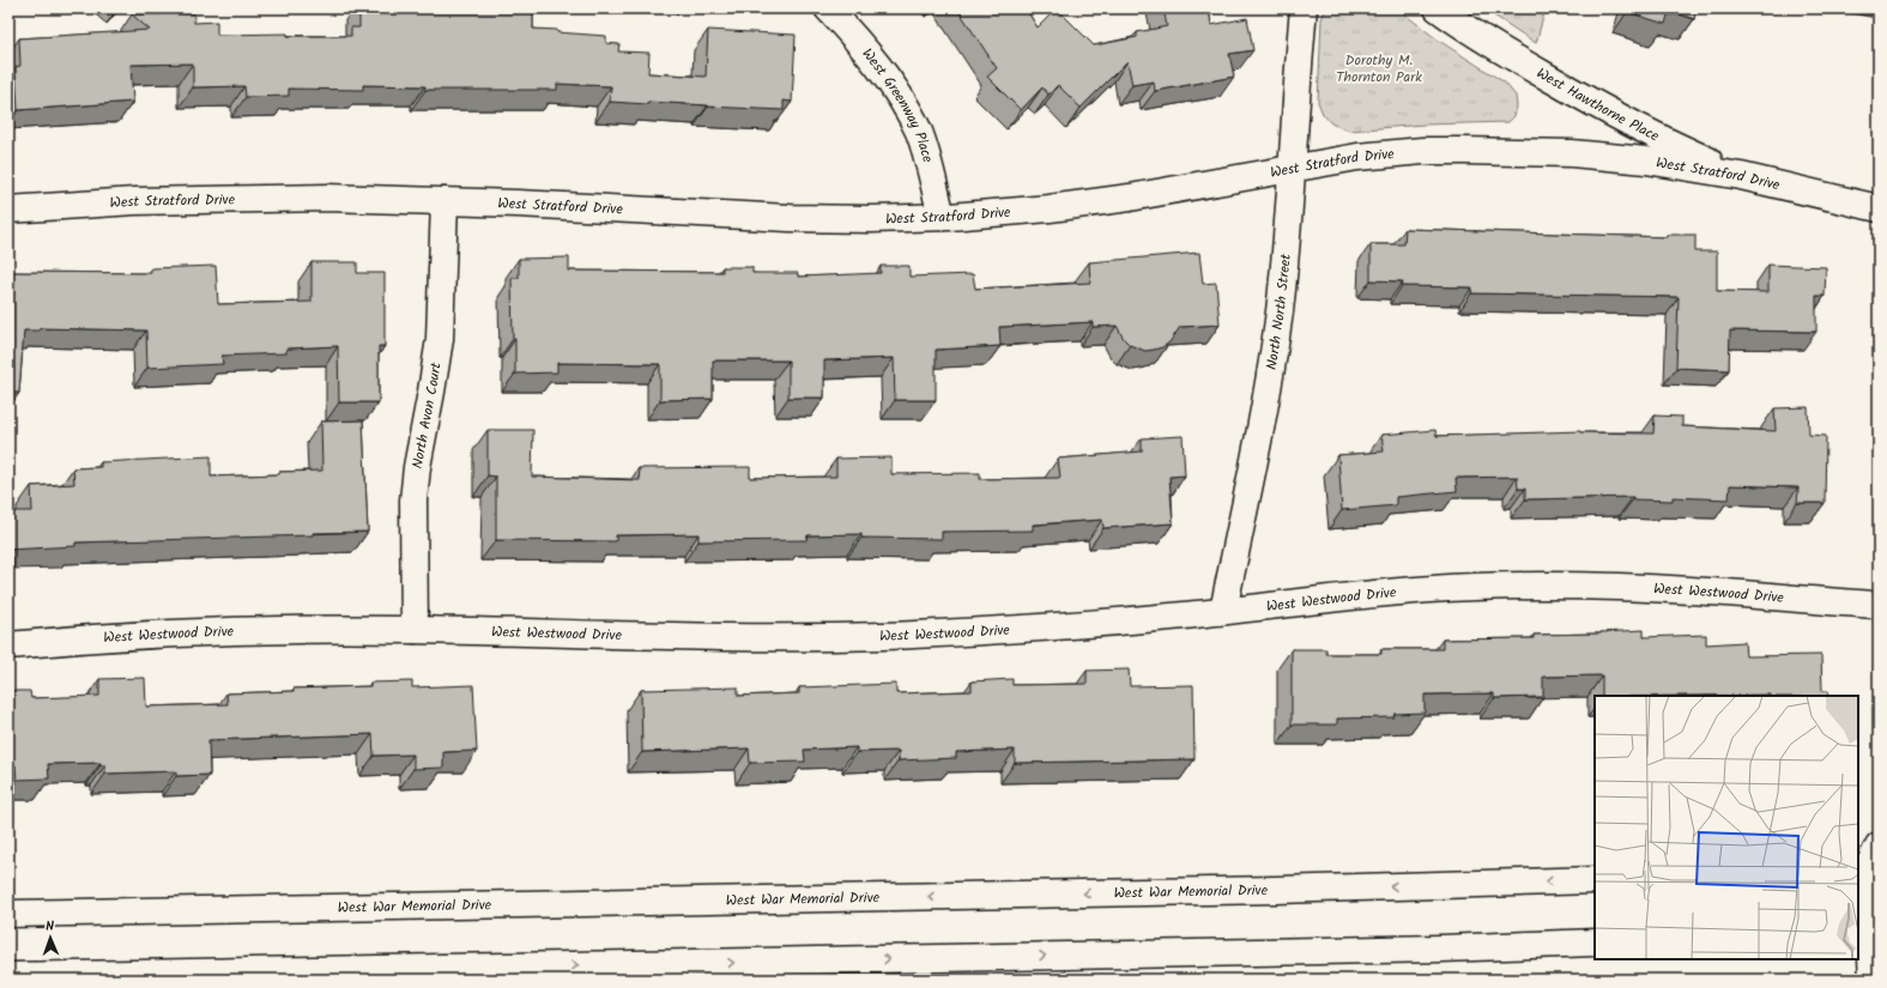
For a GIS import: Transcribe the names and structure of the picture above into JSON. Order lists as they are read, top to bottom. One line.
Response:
{"streets":{"main road":["West Hawthorne Place","West Greenway Place","West Stratford Drive","North North Street","North Avon Court","West Westwood Drive","West War Memorial Drive"]},"crossings":[["West Hawthorne Place","West Stratford Drive"],["West Greenway Place","West Stratford Drive"],["West Stratford Drive","North North Street"],["West Stratford Drive","North Avon Court"],["North North Street","West Westwood Drive"],["North Avon Court","West Westwood Drive"]],"parks":["Dorothy M. Thornton Park"],"north":"top"}
